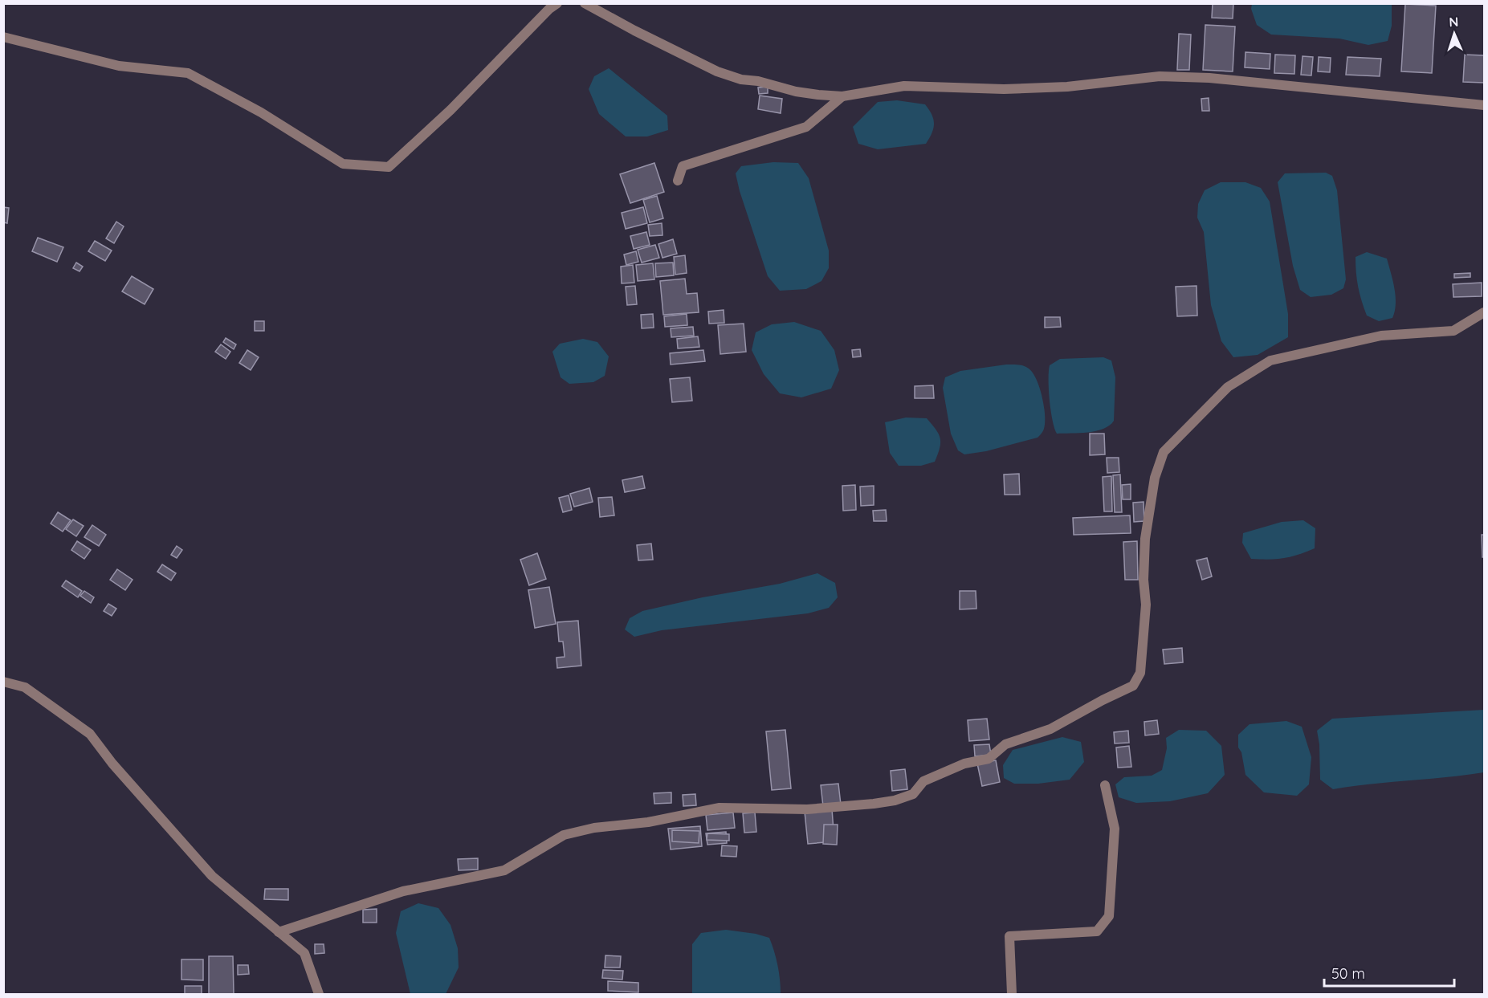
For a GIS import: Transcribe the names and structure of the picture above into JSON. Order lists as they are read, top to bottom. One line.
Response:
{"scale_bar":"50 m","north":"top"}
